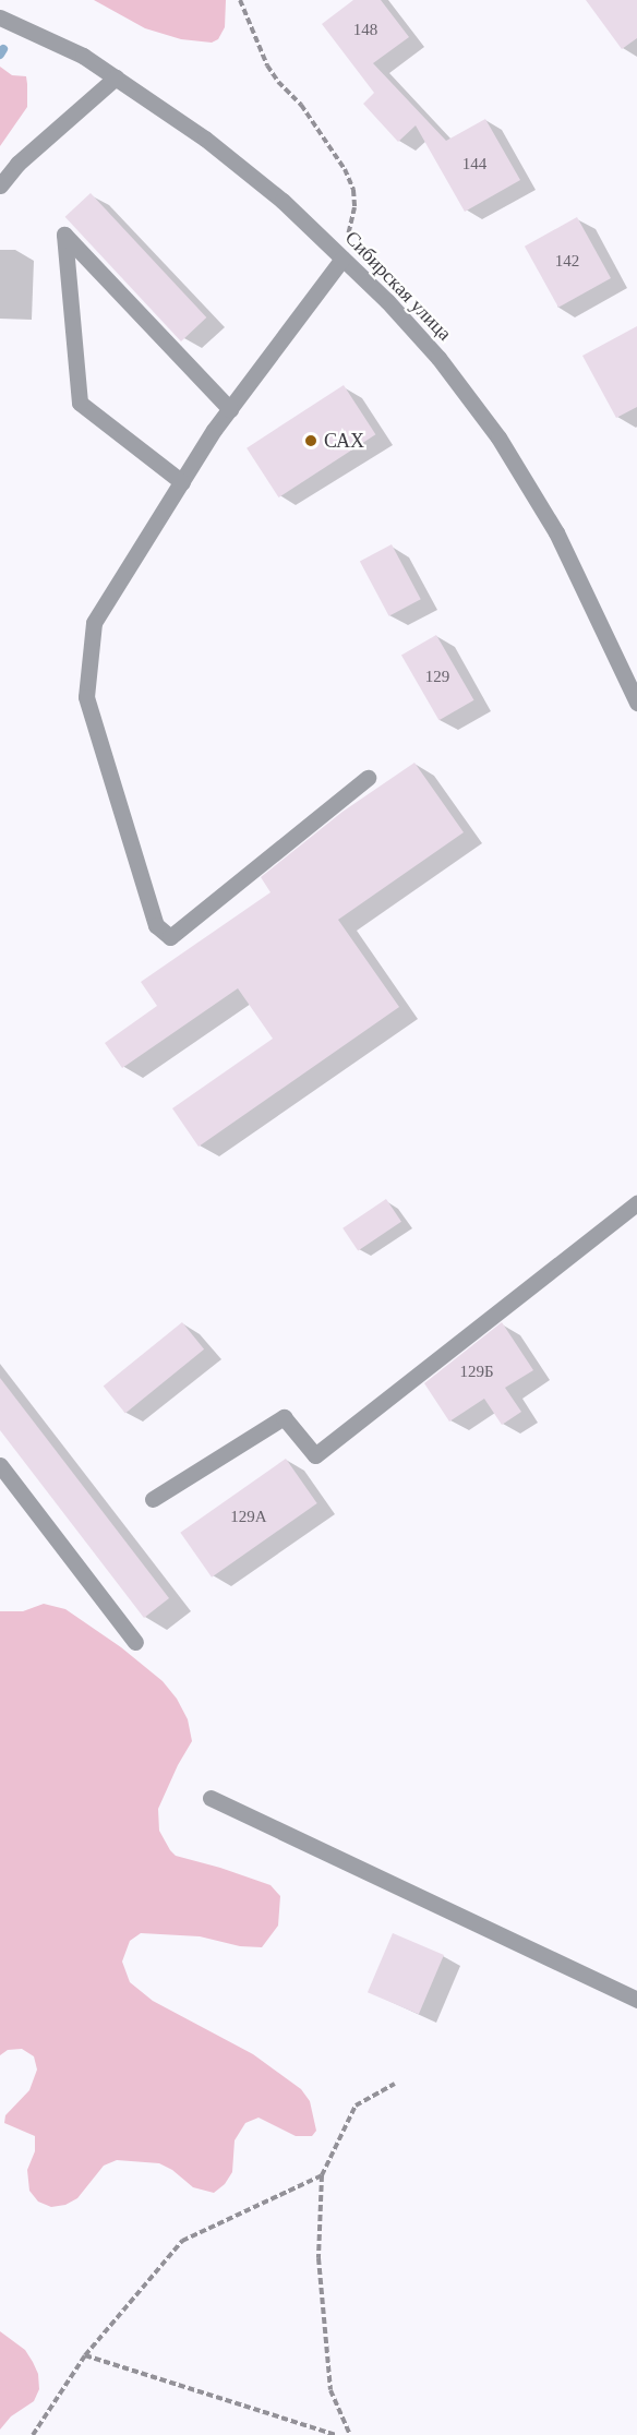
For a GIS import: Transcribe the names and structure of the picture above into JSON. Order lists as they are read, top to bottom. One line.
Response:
{"streets":{"street":["Сибирская улица"]},"places":["САХ"],"house_numbers":["148","144","142","129","129Б","129А"]}
